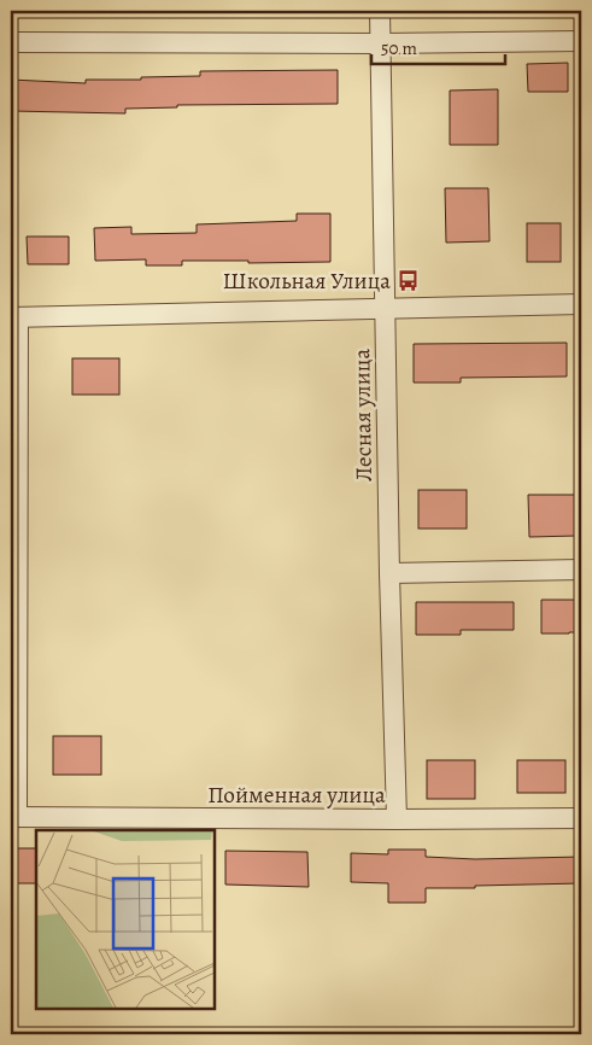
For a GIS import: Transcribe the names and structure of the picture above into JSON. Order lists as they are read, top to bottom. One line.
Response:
{"streets":{"street":["Лесная улица","Пойменная улица"]},"crossings":[["Лесная улица","Пойменная улица"]],"places":{"bus stop":["Школьная Улица"]},"scale_bar":"50 m"}
